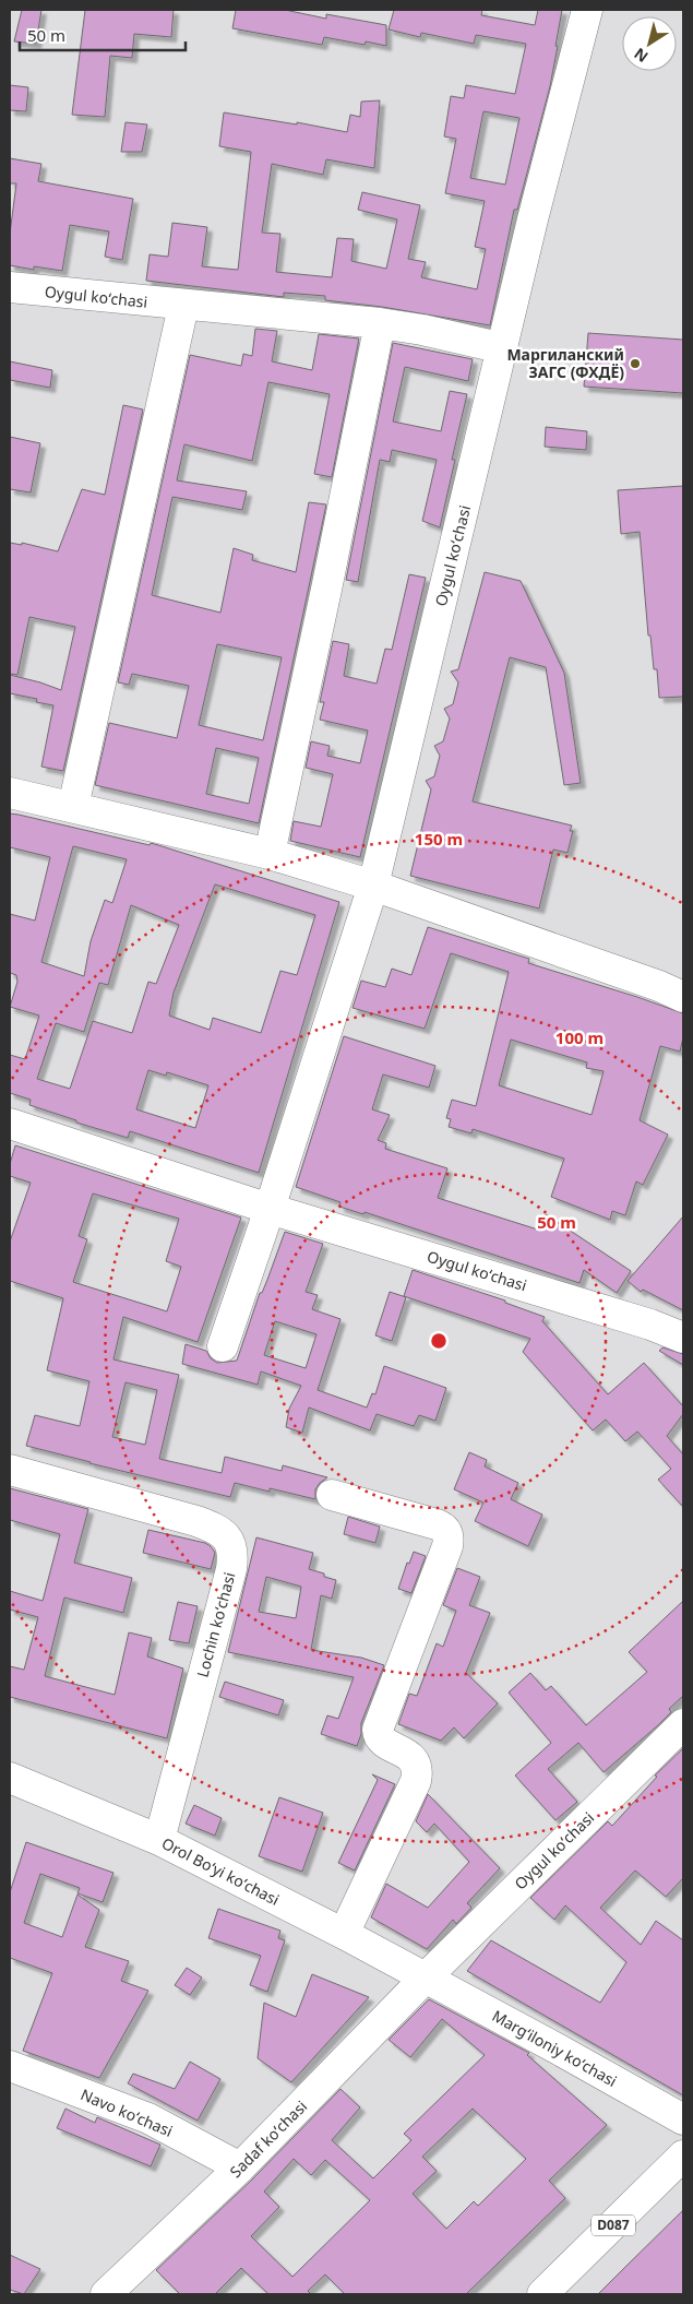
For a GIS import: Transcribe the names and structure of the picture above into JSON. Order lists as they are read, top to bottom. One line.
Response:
{"streets":{"street":["Oygul koʻchasi","Lochin koʻchasi","Orol Boʻyi koʻchasi","Margʻiloniy koʻchasi","Navo koʻchasi","Sadaf koʻchasi","D087"]},"crossings":[["Oygul koʻchasi","Orol Boʻyi koʻchasi"],["Oygul koʻchasi","Margʻiloniy koʻchasi"],["Oygul koʻchasi","Sadaf koʻchasi"],["Lochin koʻchasi","Orol Boʻyi koʻchasi"],["Orol Boʻyi koʻchasi","Margʻiloniy koʻchasi"],["Orol Boʻyi koʻchasi","Sadaf koʻchasi"],["Margʻiloniy koʻchasi","Sadaf koʻchasi"],["Navo koʻchasi","Sadaf koʻchasi"]],"places":["Маргиланский ЗАГС (ФХДЁ)"],"scale_bar":"50 m","north":"bottom left","rings":["150 m","100 m","50 m"]}
